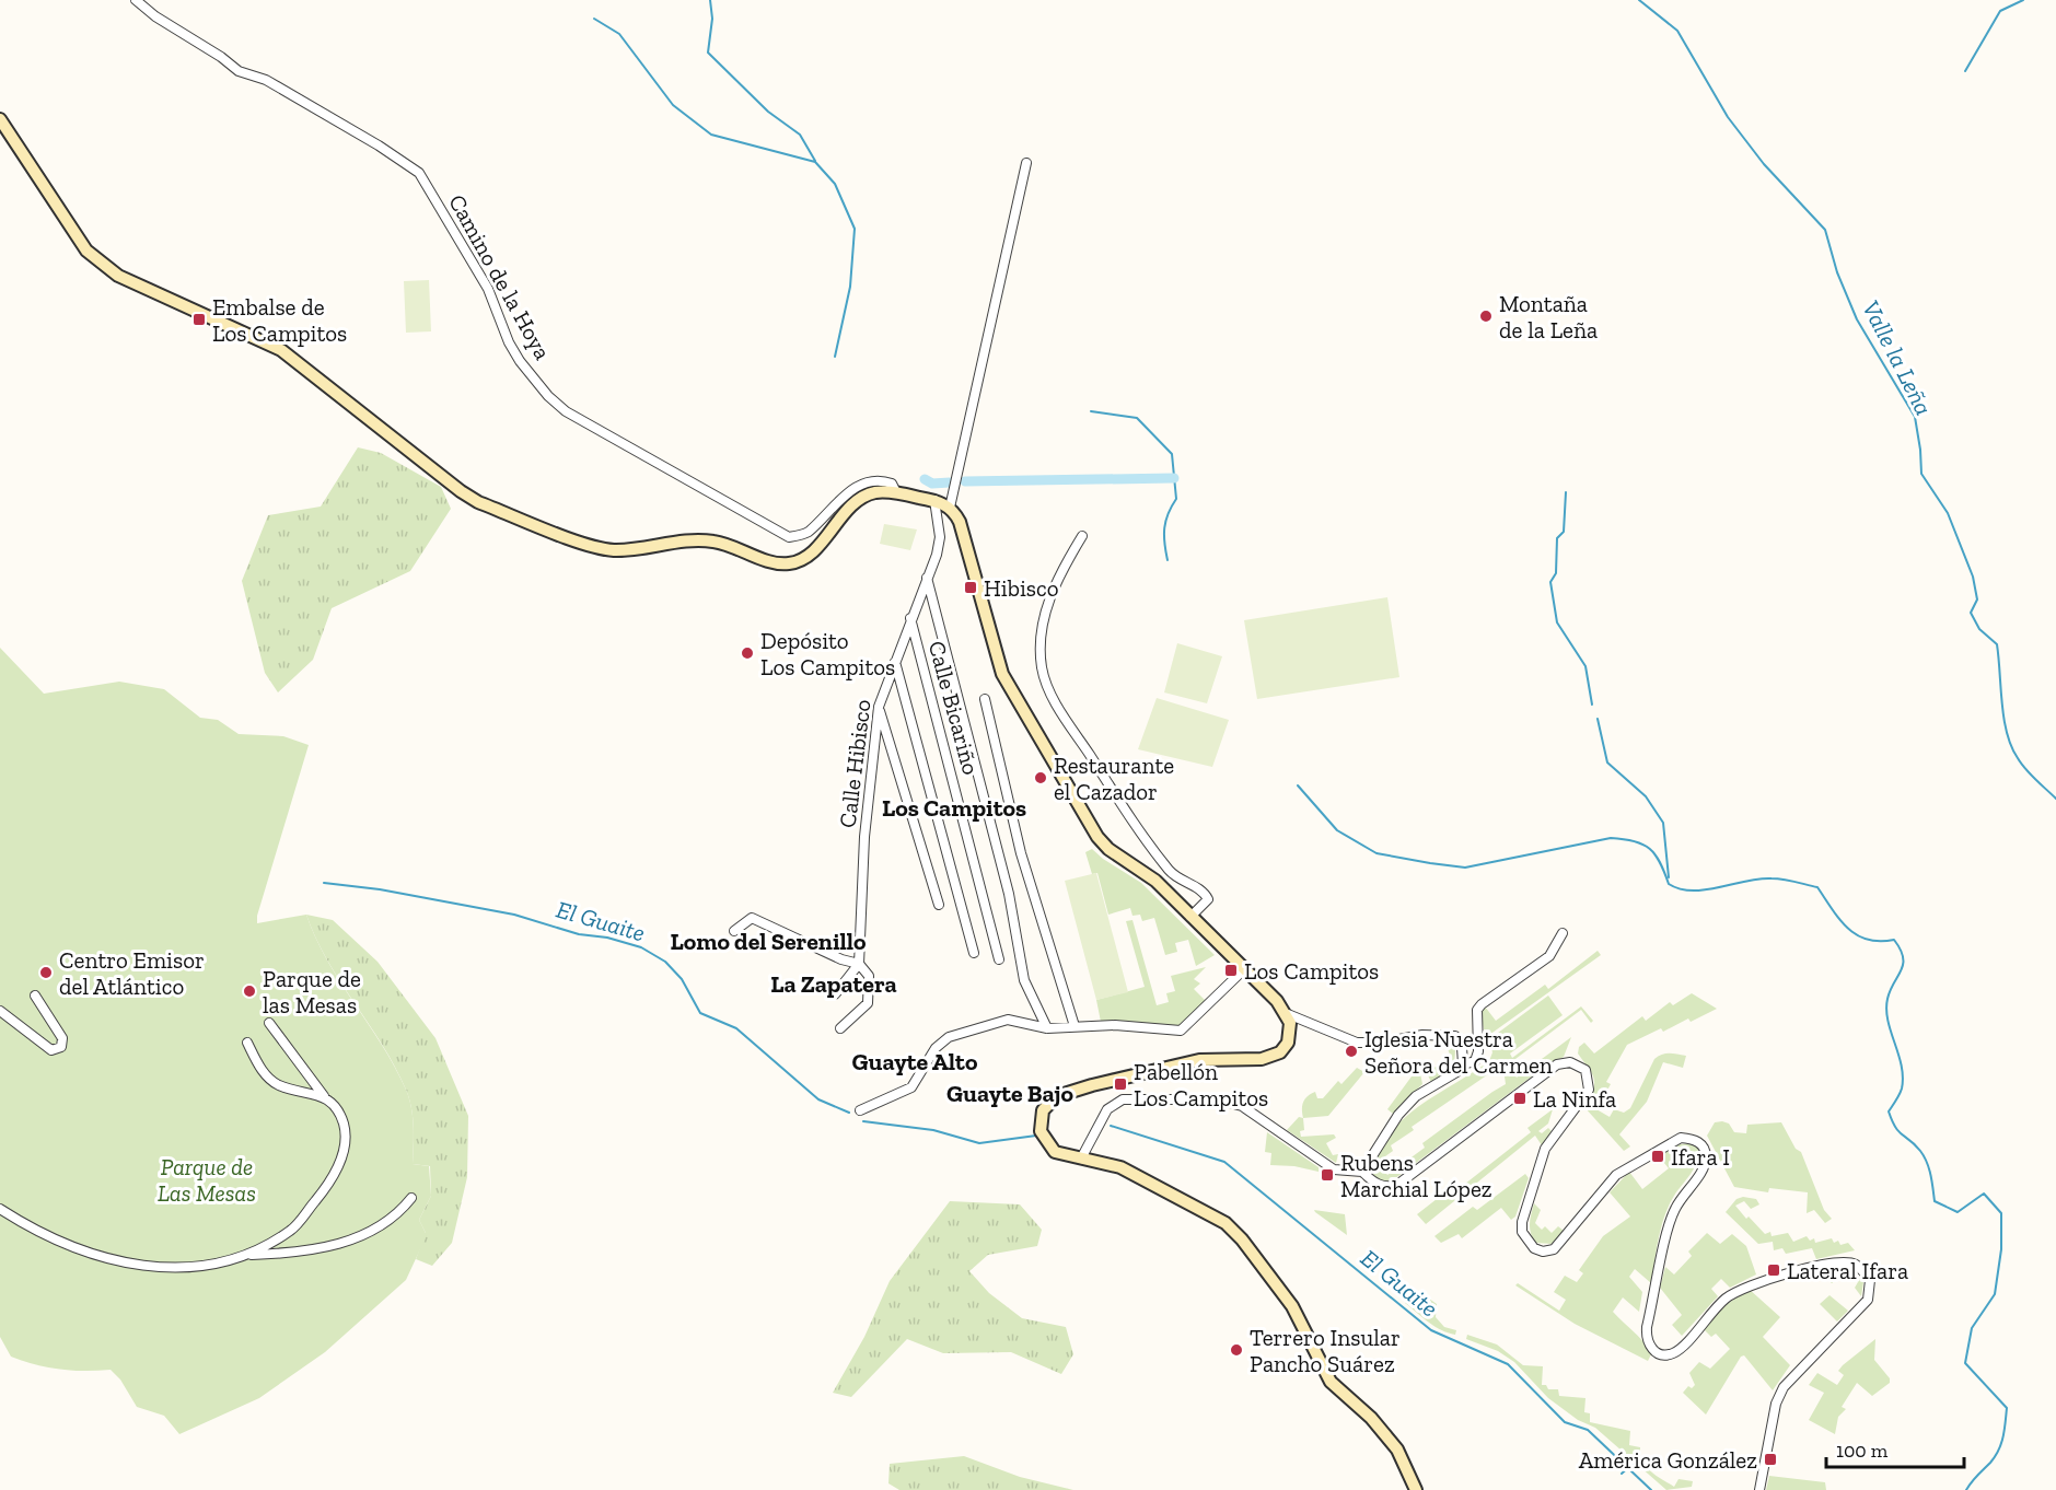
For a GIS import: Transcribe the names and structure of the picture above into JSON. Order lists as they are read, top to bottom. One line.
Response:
{"streets":{"street":["Camino de la Hoya","Calle Bicariño","Calle Hibisco"]},"crossings":[["Calle Bicariño","Calle Hibisco"]],"districts":["Los Campitos","Lomo del Serenillo","La Zapatera","Guayte Alto","Guayte Bajo"],"water":["Valle la Leña","El Guaite"],"parks":["Parque de Las Mesas"],"places":{"other":["Montaña de la Leña","Depósito Los Campitos","Restaurante el Cazador","Centro Emisor del Atlántico","Parque de las Mesas","Iglesia Nuestra Señora del Carmen","Terrero Insular Pancho Suárez"],"transit":["Embalse de Los Campitos","Hibisco","Los Campitos","Pabellón Los Campitos","La Ninfa","Ifara I","Rubens Marchial López","Lateral Ifara","América González"]},"scale_bar":"100 m"}
